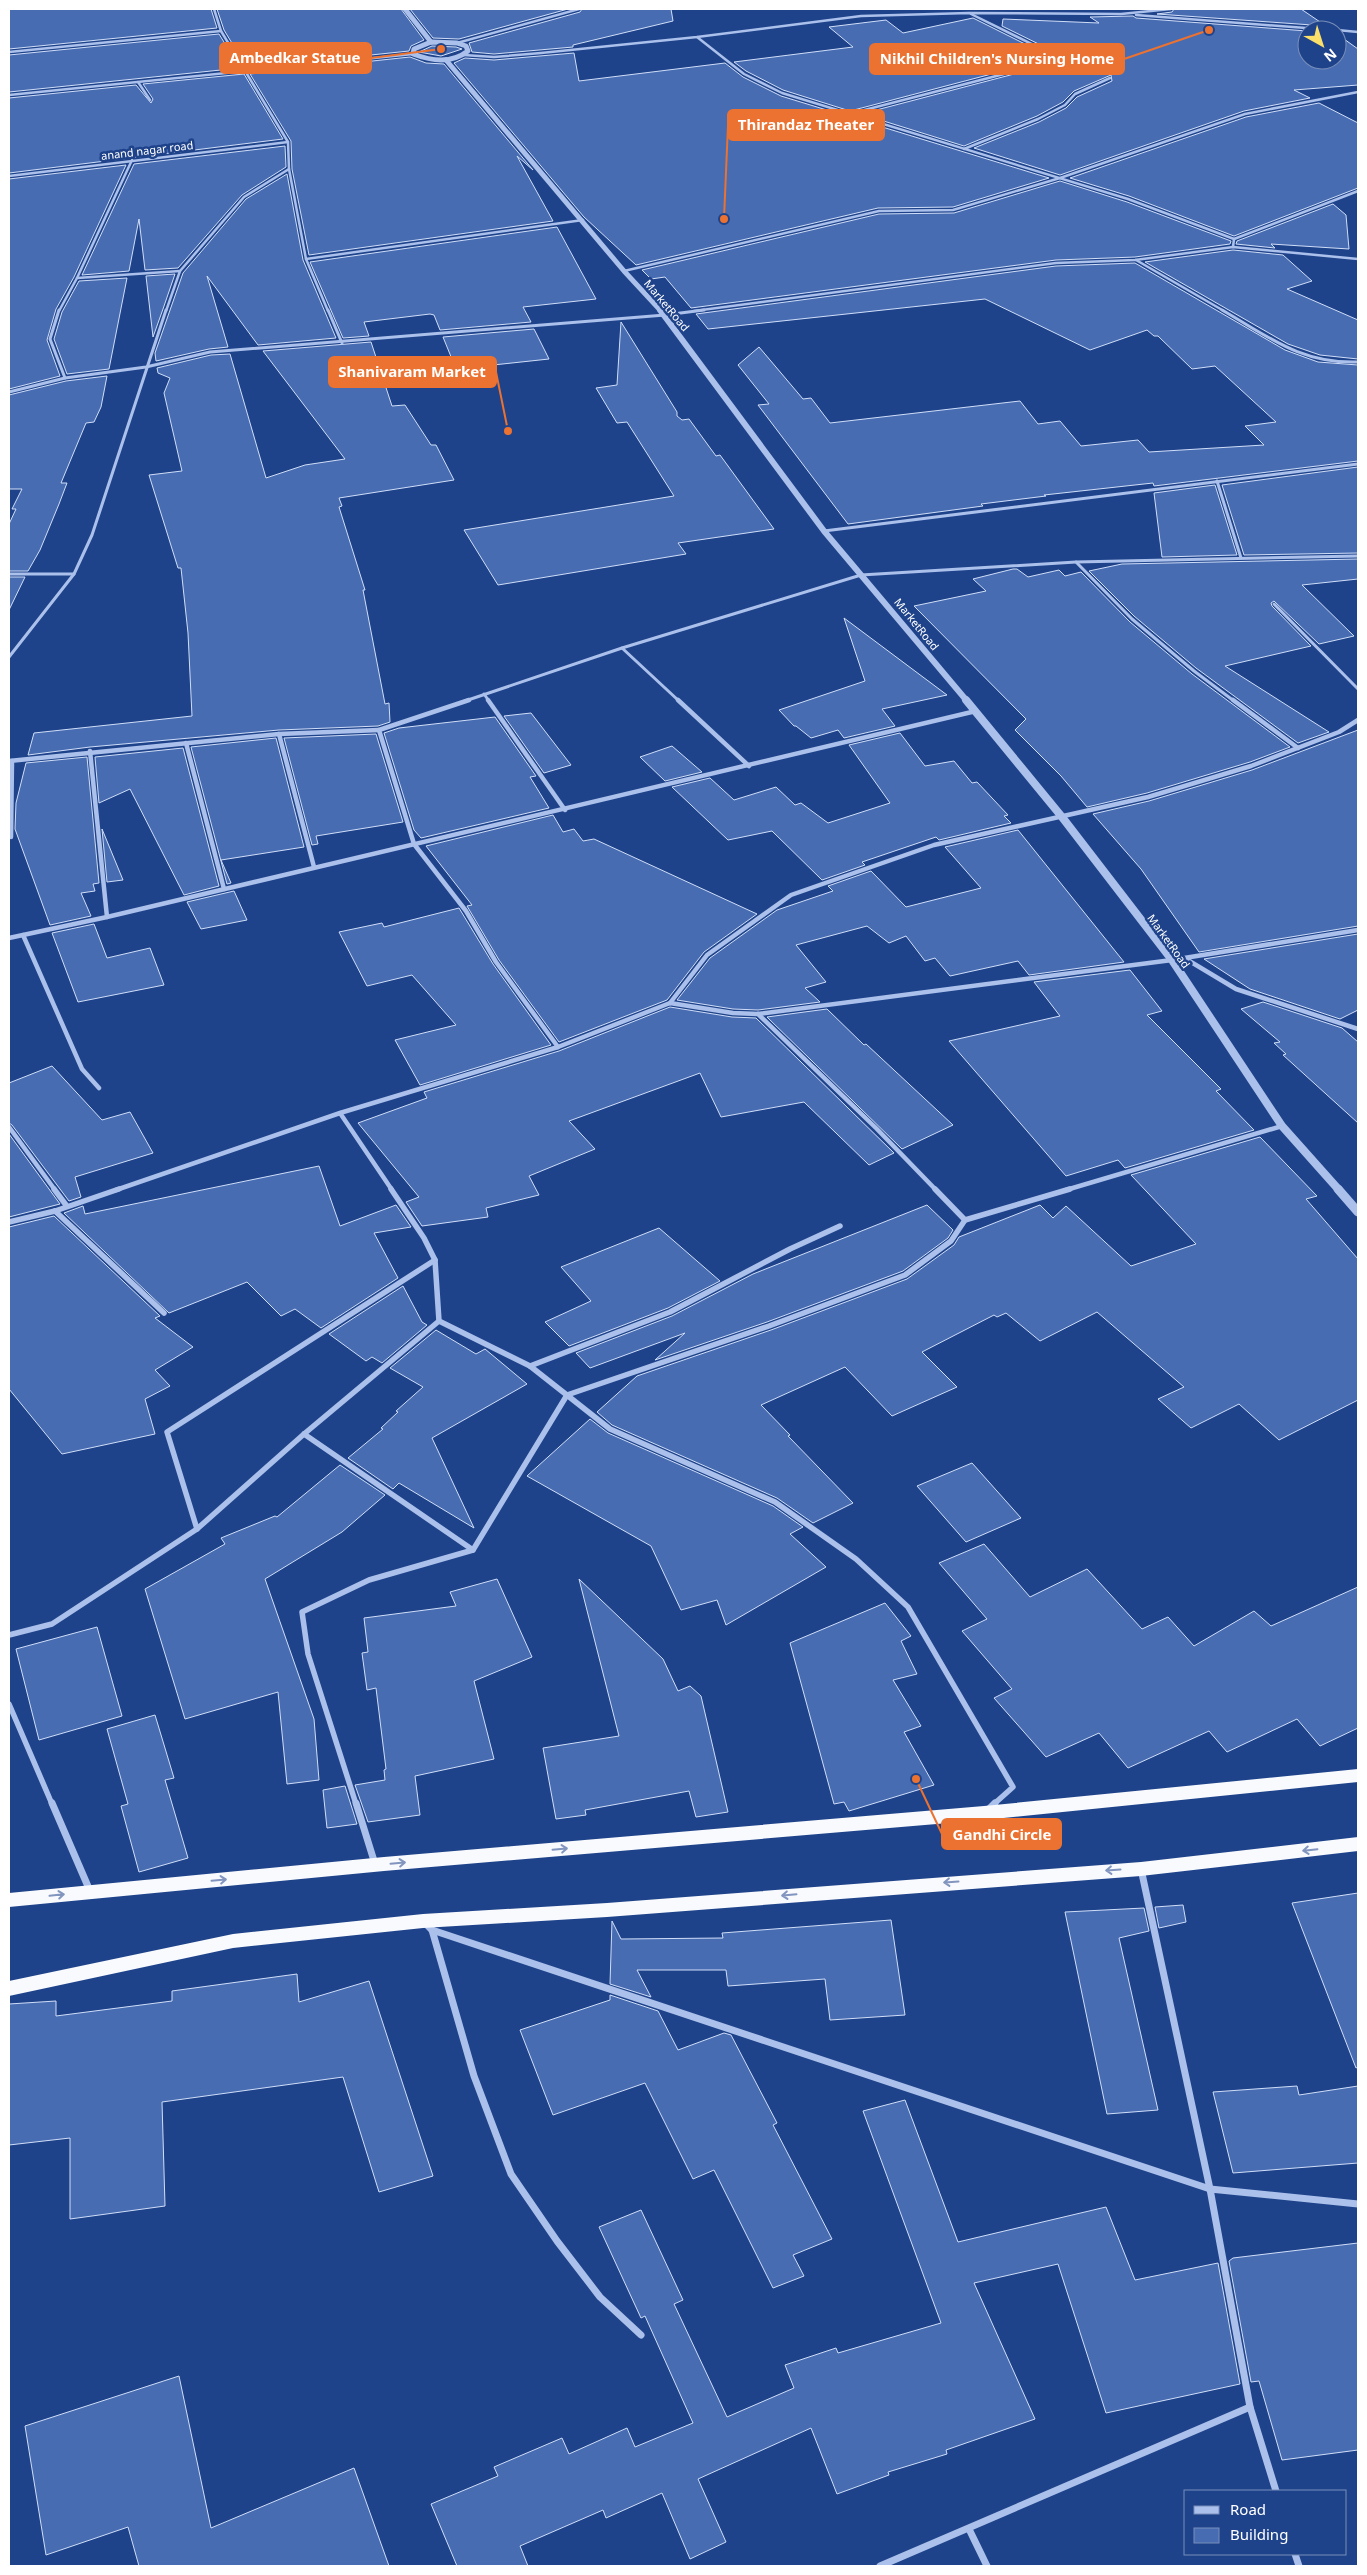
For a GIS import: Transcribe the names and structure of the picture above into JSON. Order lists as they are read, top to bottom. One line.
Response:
{"streets":{"street":["anand nagar road","MarketRoad"]},"places":["Nikhil Children's Nursing Home","Ambedkar Statue","Thirandaz Theater","Shanivaram Market","Gandhi Circle"],"legend":["Road","Building"],"north":"bottom right"}
